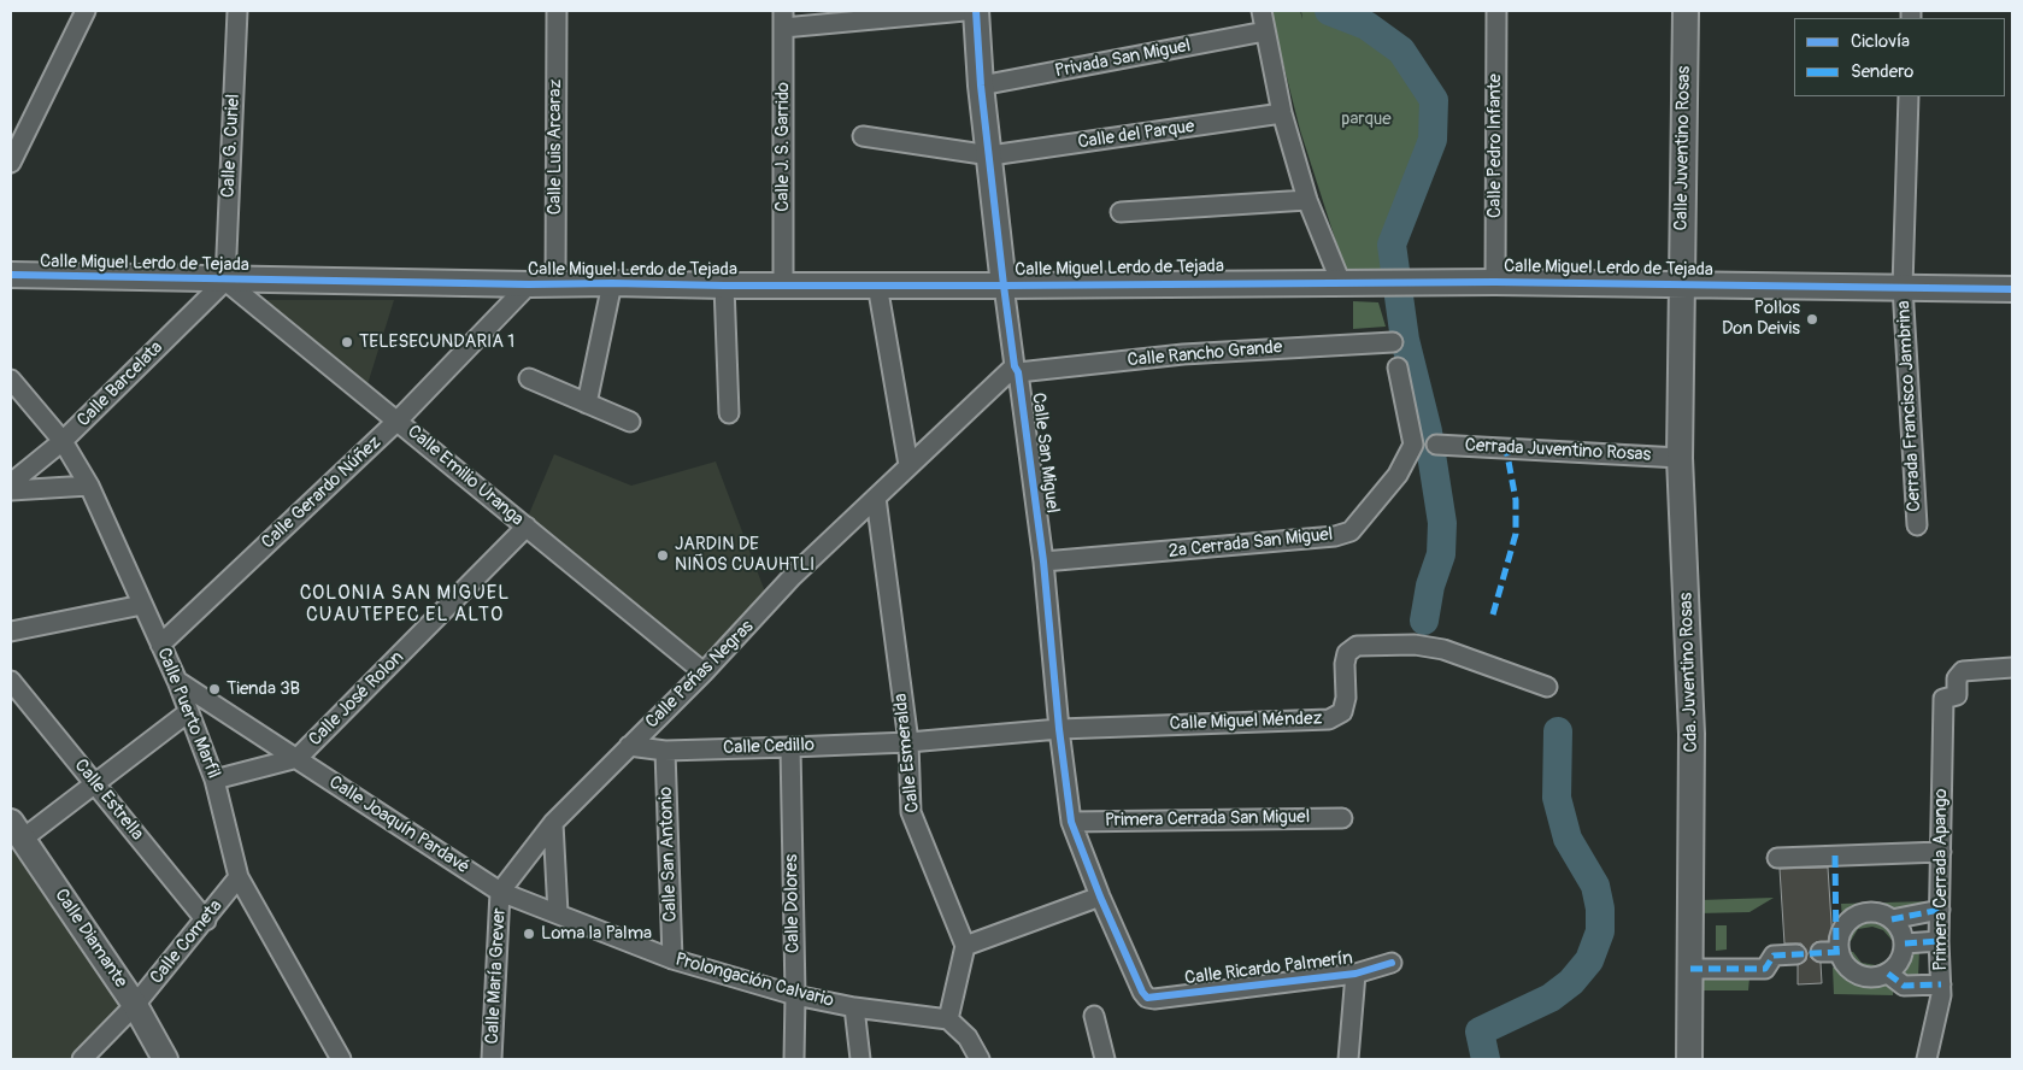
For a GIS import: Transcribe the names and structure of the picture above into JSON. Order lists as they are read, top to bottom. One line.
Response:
{"streets":{"street":["Privada San Miguel","Calle del Parque","Calle G. Curiel","Calle Pedro Infante","Calle Luis Arcaraz","Calle J. S. Garrido","Calle Juventino Rosas","Calle Miguel Lerdo de Tejada","Calle Rancho Grande","Calle Barcelata","Cerrada Francisco Jambrina","Cerrada Juventino Rosas","Calle San Miguel","Calle Emilio Uranga","Calle Gerardo Núñez","2ª Cerrada San Miguel","Cda. Juventino Rosas","Calle Peñas Negras","Calle José Rolon","Calle Puerto Marfil","Calle Miguel Méndez","Calle Cedillo","Calle Esmeralda","Calle Estrella","Primera Cerrada San Miguel","Calle Joaquín Pardavé","Calle San Antonio","Primera Cerrada Apango","Calle Dolores","Calle Diamante","Calle Cometa","Calle Ricardo Palmerín","Calle María Grever","Prolongación Calvario"]},"crossings":[["Privada San Miguel","Calle San Miguel"],["Calle del Parque","Calle San Miguel"],["Calle G. Curiel","Calle Miguel Lerdo de Tejada"],["Calle G. Curiel","Calle Barcelata"],["Calle G. Curiel","Calle Emilio Uranga"],["Calle Pedro Infante","Calle Miguel Lerdo de Tejada"],["Calle Luis Arcaraz","Calle Miguel Lerdo de Tejada"],["Calle J. S. Garrido","Calle Miguel Lerdo de Tejada"],["Calle Juventino Rosas","Calle Miguel Lerdo de Tejada"],["Calle Juventino Rosas","Cda. Juventino Rosas"],["Calle Miguel Lerdo de Tejada","Calle Barcelata"],["Calle Miguel Lerdo de Tejada","Cerrada Francisco Jambrina"],["Calle Miguel Lerdo de Tejada","Calle San Miguel"],["Calle Miguel Lerdo de Tejada","Calle Emilio Uranga"],["Calle Miguel Lerdo de Tejada","Calle Gerardo Núñez"],["Calle Miguel Lerdo de Tejada","Cda. Juventino Rosas"],["Calle Rancho Grande","Calle San Miguel"],["Calle Rancho Grande","Calle Peñas Negras"],["Calle Barcelata","Calle Emilio Uranga"],["Calle Barcelata","Calle Puerto Marfil"],["Cerrada Juventino Rosas","Cda. Juventino Rosas"],["Calle San Miguel","2ª Cerrada San Miguel"],["Calle San Miguel","Calle Peñas Negras"],["Calle San Miguel","Calle Miguel Méndez"],["Calle San Miguel","Calle Cedillo"],["Calle San Miguel","Primera Cerrada San Miguel"],["Calle San Miguel","Calle Ricardo Palmerín"],["Calle Emilio Uranga","Calle Gerardo Núñez"],["Calle Emilio Uranga","Calle Peñas Negras"],["Calle Emilio Uranga","Calle José Rolon"],["Calle Gerardo Núñez","Calle Puerto Marfil"],["Calle Peñas Negras","Calle Cedillo"],["Calle Peñas Negras","Calle Esmeralda"],["Calle Peñas Negras","Calle Joaquín Pardavé"],["Calle Peñas Negras","Calle María Grever"],["Calle Peñas Negras","Prolongación Calvario"],["Calle José Rolon","Calle Puerto Marfil"],["Calle José Rolon","Calle Joaquín Pardavé"],["Calle Puerto Marfil","Calle Joaquín Pardavé"],["Calle Puerto Marfil","Calle Cometa"],["Calle Miguel Méndez","Calle Cedillo"],["Calle Cedillo","Calle Esmeralda"],["Calle Cedillo","Calle San Antonio"],["Calle Cedillo","Calle Dolores"],["Calle Estrella","Calle Cometa"],["Calle Joaquín Pardavé","Calle María Grever"],["Calle Joaquín Pardavé","Prolongación Calvario"],["Calle San Antonio","Prolongación Calvario"],["Calle Dolores","Prolongación Calvario"],["Calle Diamante","Calle Cometa"],["Calle María Grever","Prolongación Calvario"]],"districts":["COLONIA SAN MIGUEL CUAUTEPEC EL ALTO"],"parks":["parque"],"places":["Pollos Don Deivis","TELESECUNDARIA 1","JARDIN DE NIÑOS CUAUHTLI","Tienda 3B","Loma la Palma"],"legend":["Ciclovía","Sendero"]}
